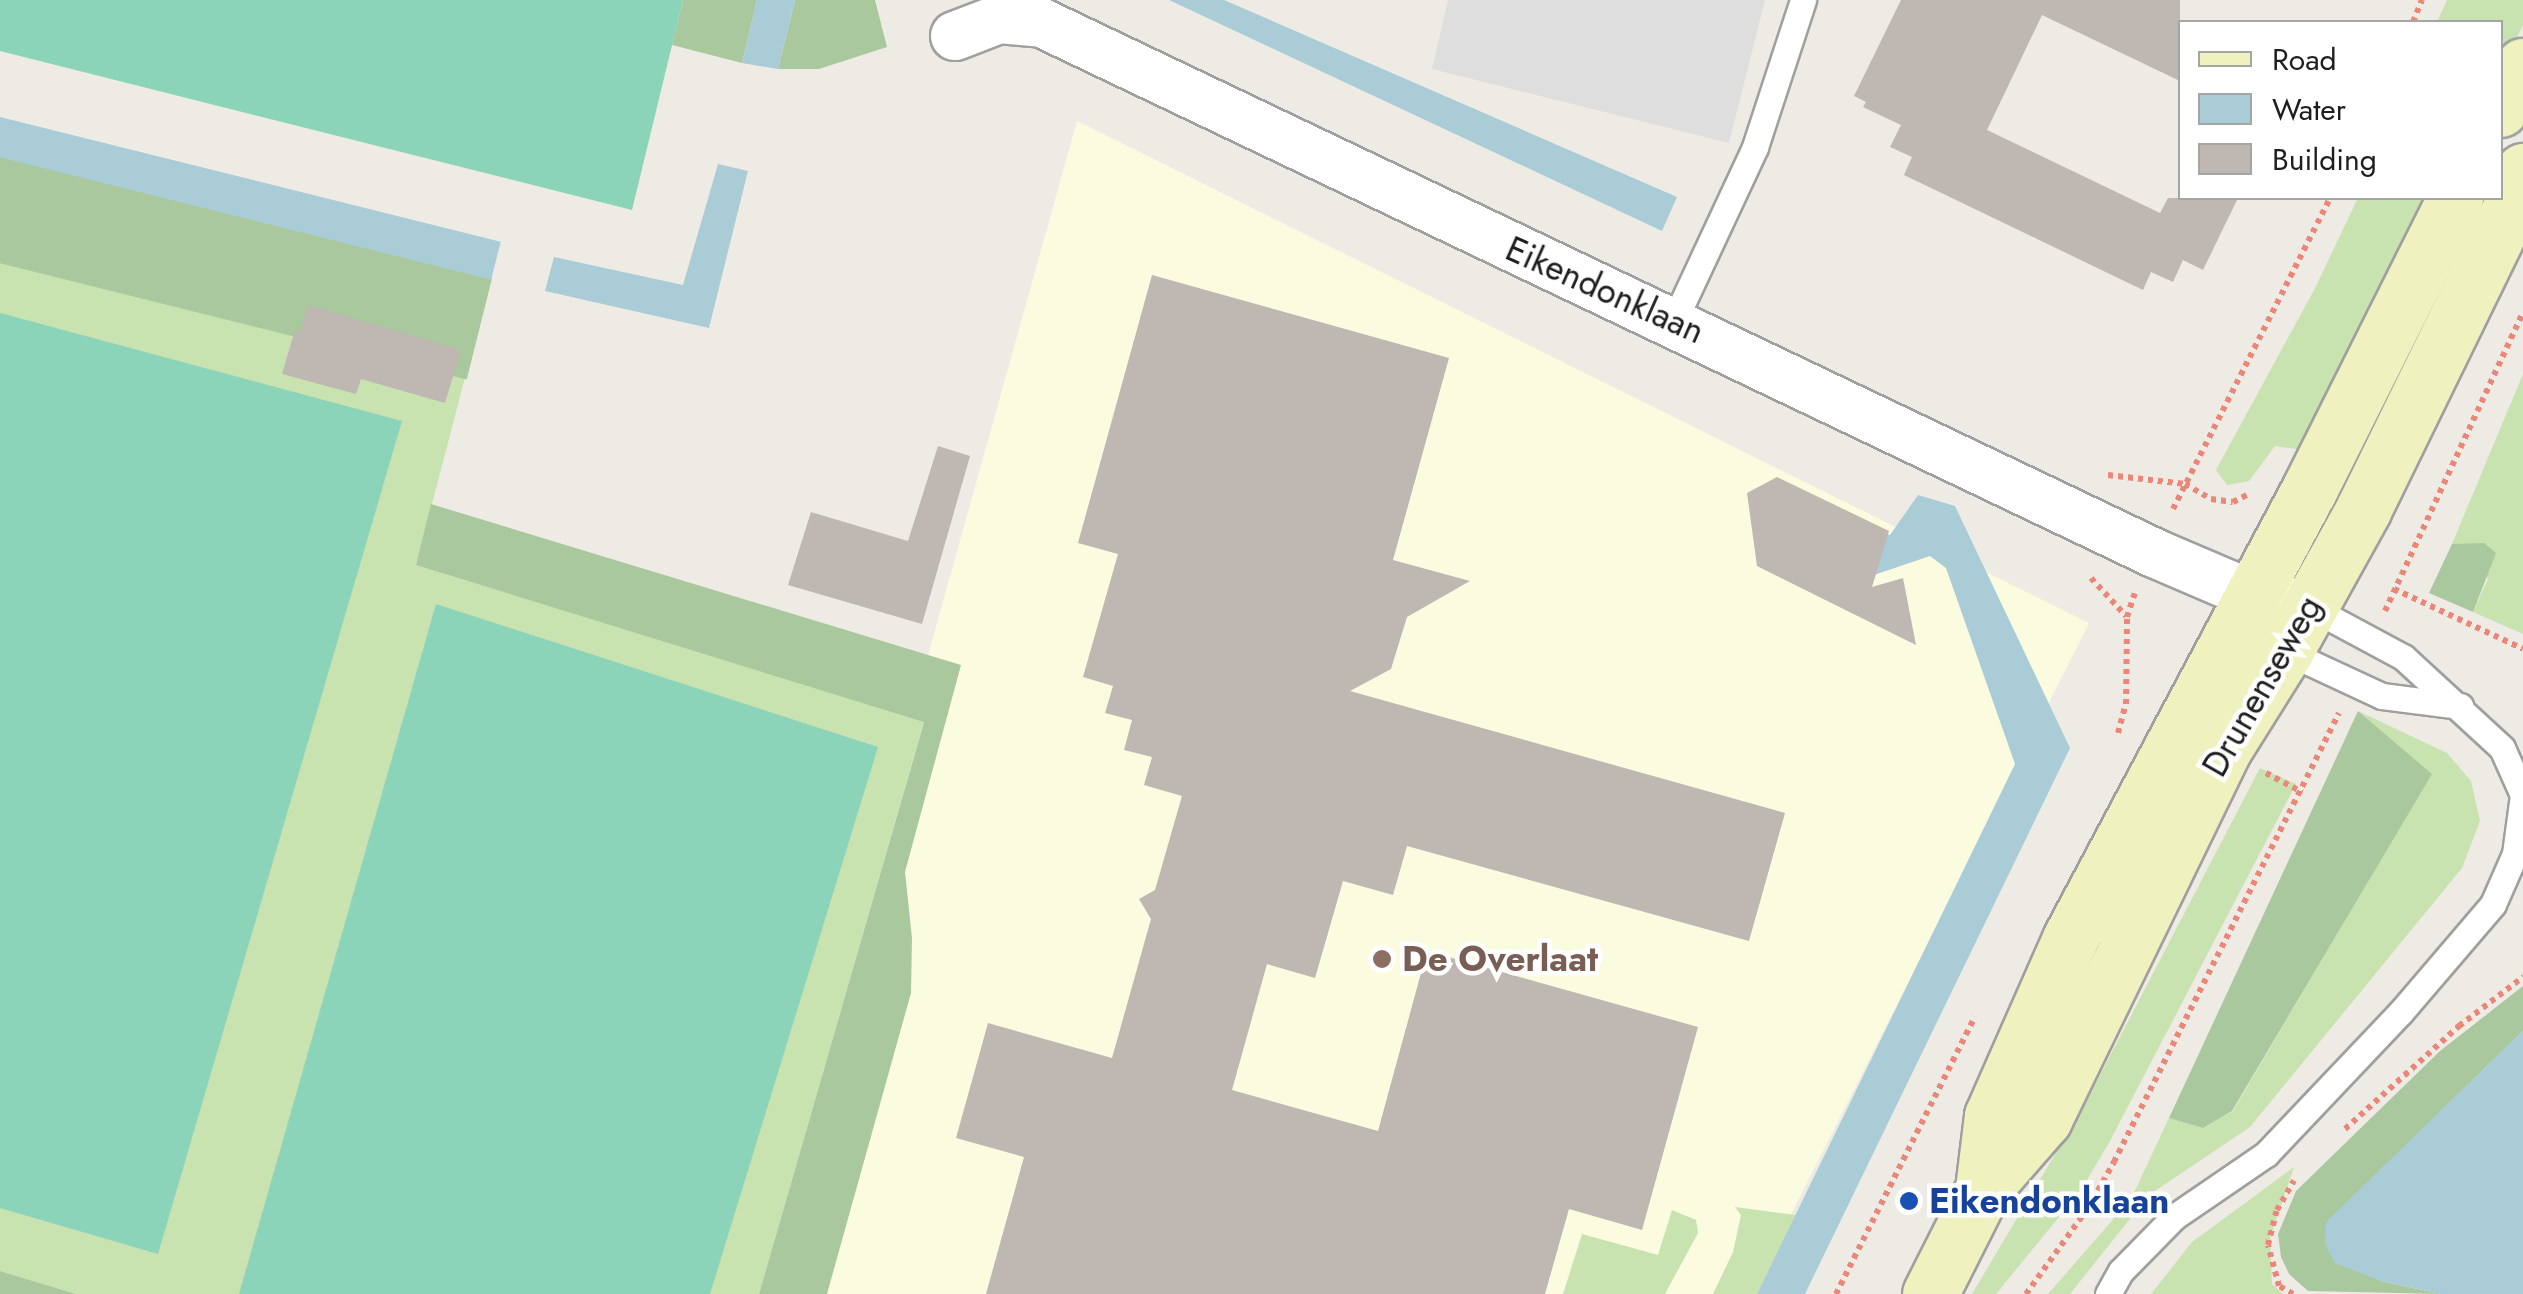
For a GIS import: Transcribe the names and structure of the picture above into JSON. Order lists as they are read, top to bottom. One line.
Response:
{"streets":{"street":["Eikendonklaan","Drunenseweg"]},"crossings":[["Eikendonklaan","Drunenseweg"]],"places":["De Overlaat","Eikendonklaan"],"legend":["Road","Water","Building"]}
